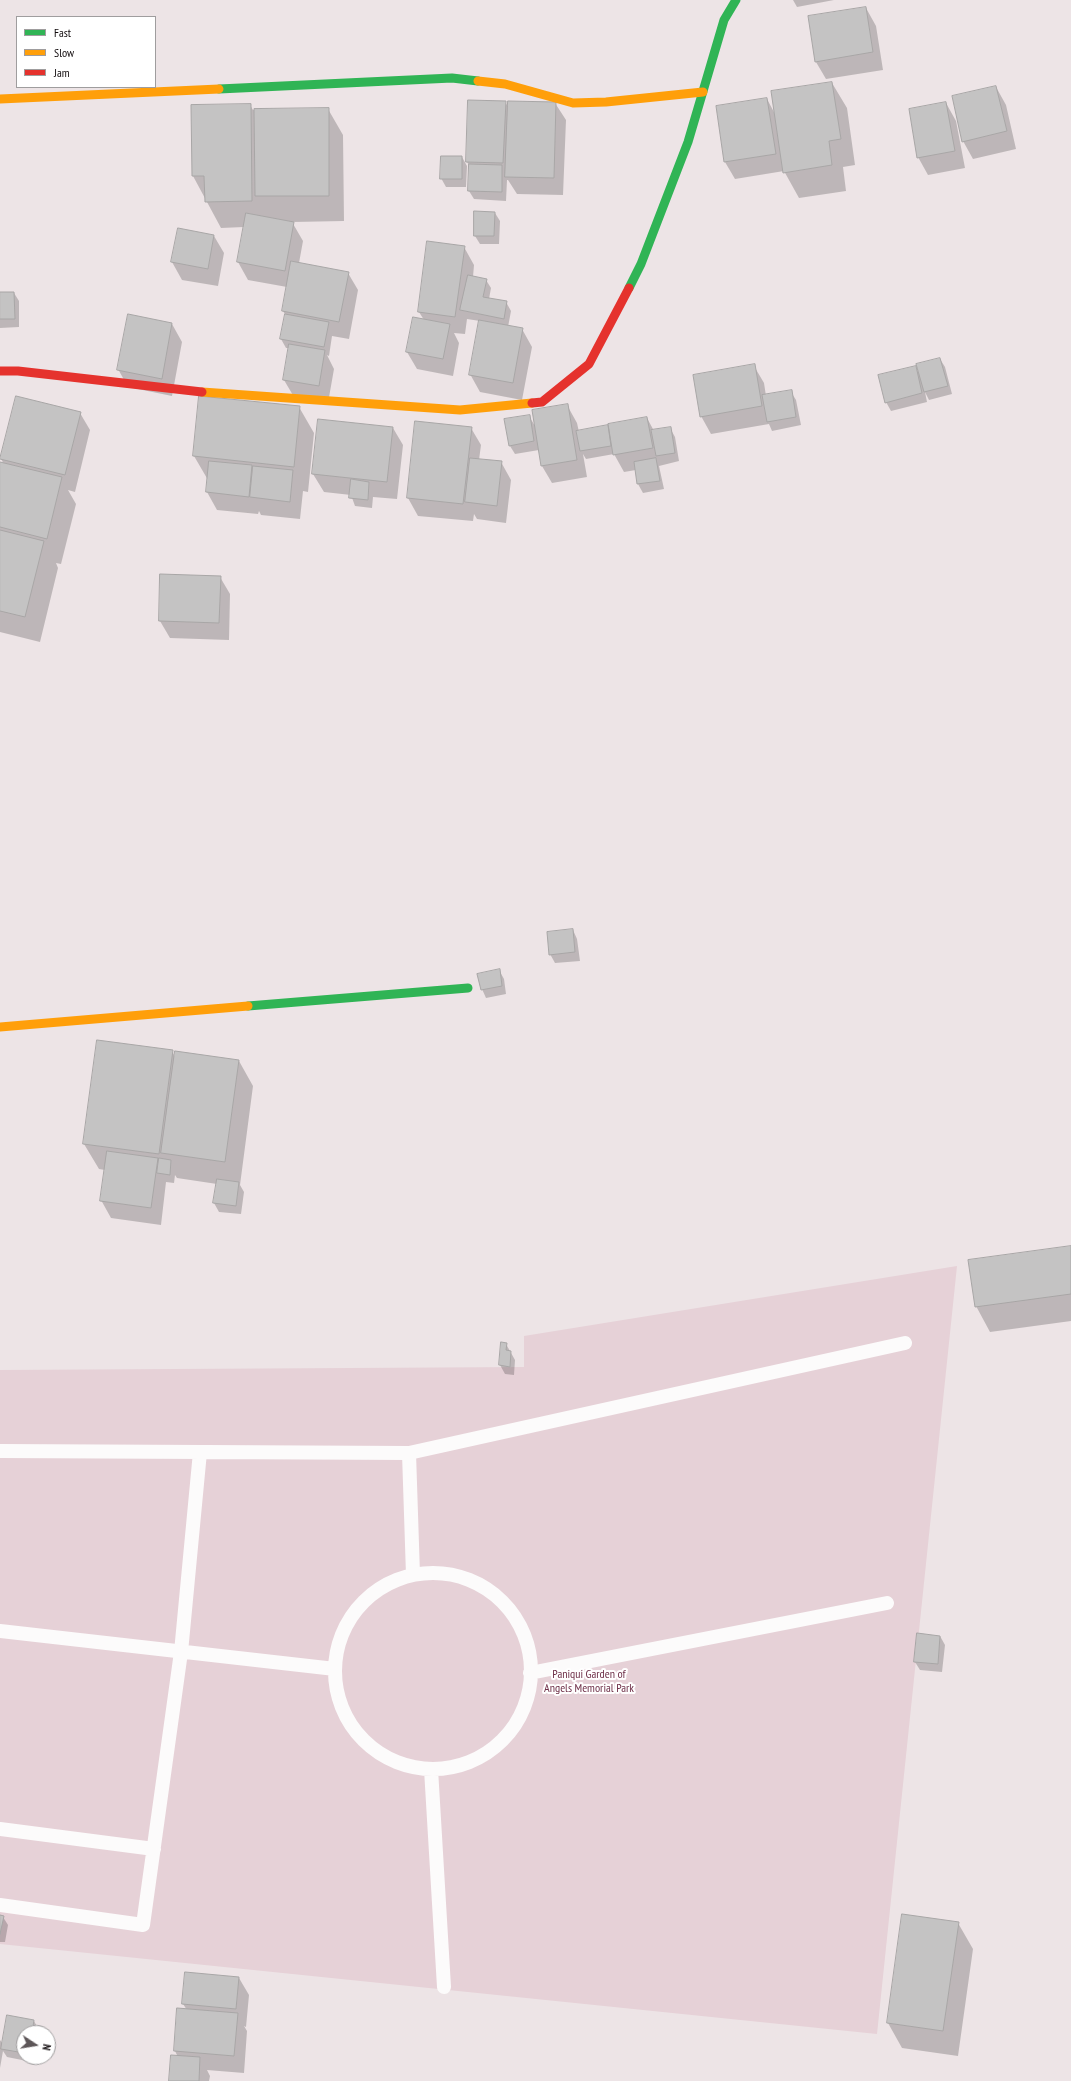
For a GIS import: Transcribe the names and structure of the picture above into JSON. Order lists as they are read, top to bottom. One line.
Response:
{"parks":["Paniqui Garden of Angels Memorial Park"],"legend":["Fast","Slow","Jam"],"north":"right"}
